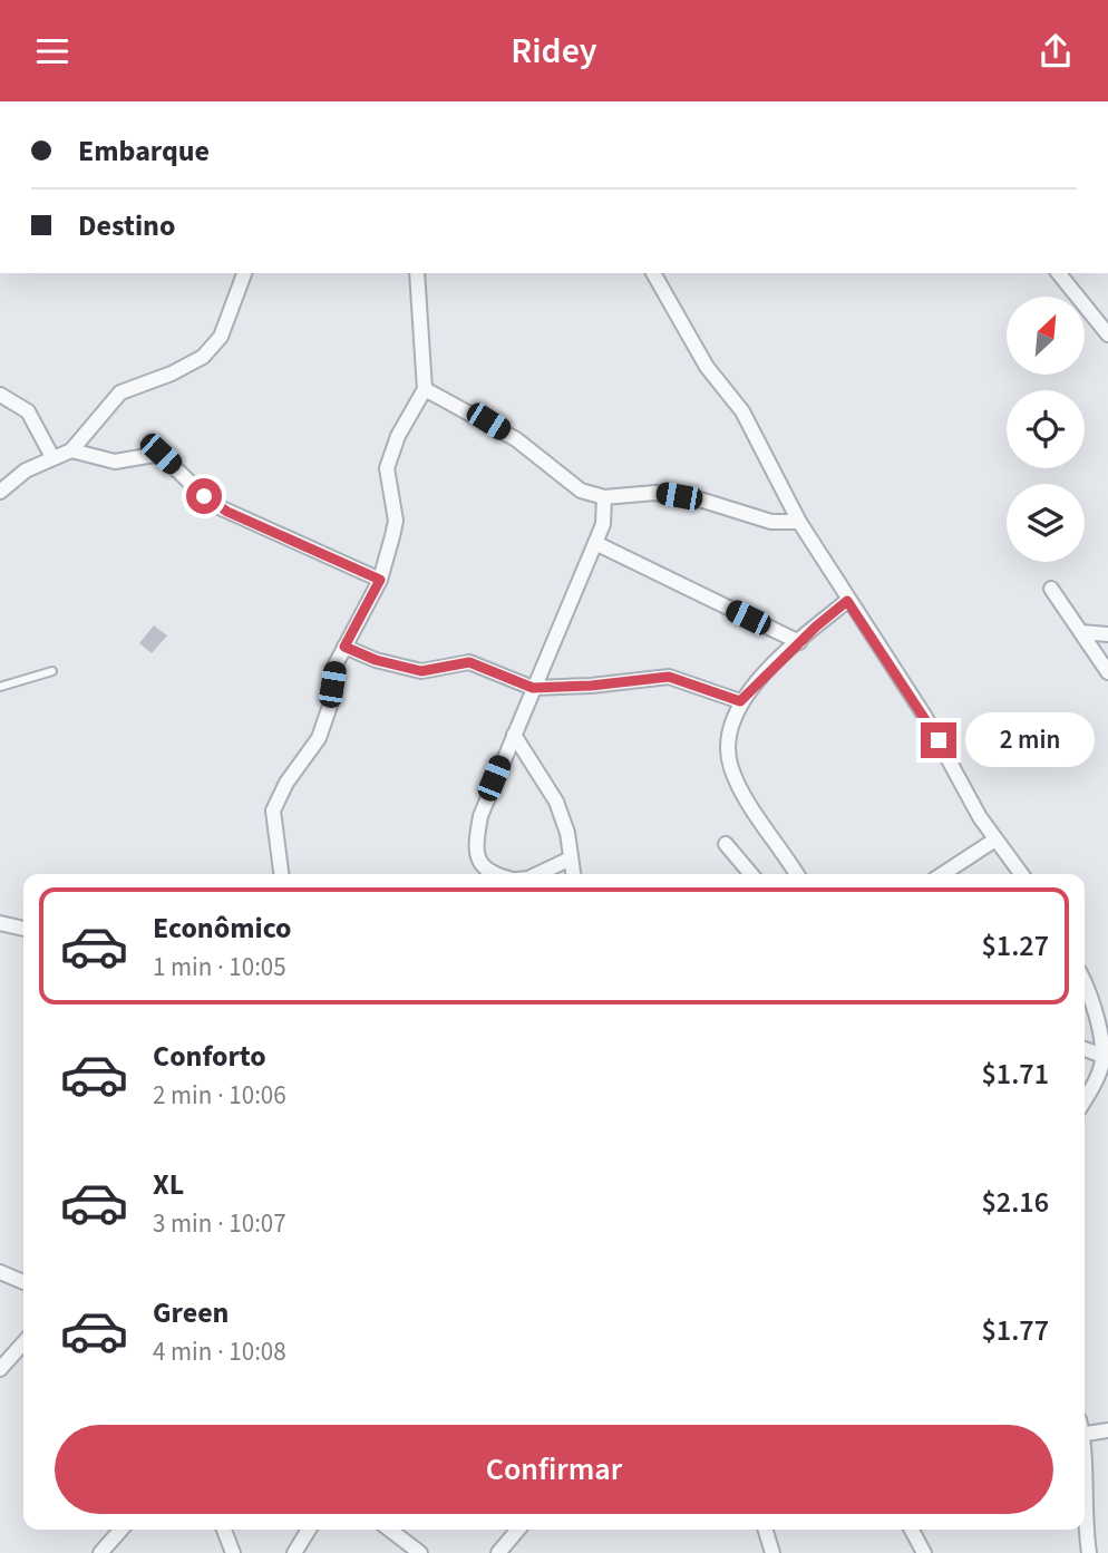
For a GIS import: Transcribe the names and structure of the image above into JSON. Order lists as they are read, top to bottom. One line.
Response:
{"north":"top right","page":{"header":"Ridey","banner":["Embarque","Destino"],"bubble":"2 min","list":[{"name":"Econômico","note":"1 min · 10:05","value":"$1.27"},{"name":"Conforto","note":"2 min · 10:06","value":"$1.71"},{"name":"XL","note":"3 min · 10:07","value":"$2.16"},{"name":"Green","note":"4 min · 10:08","value":"$1.77"}],"buttons":"Confirmar"}}
